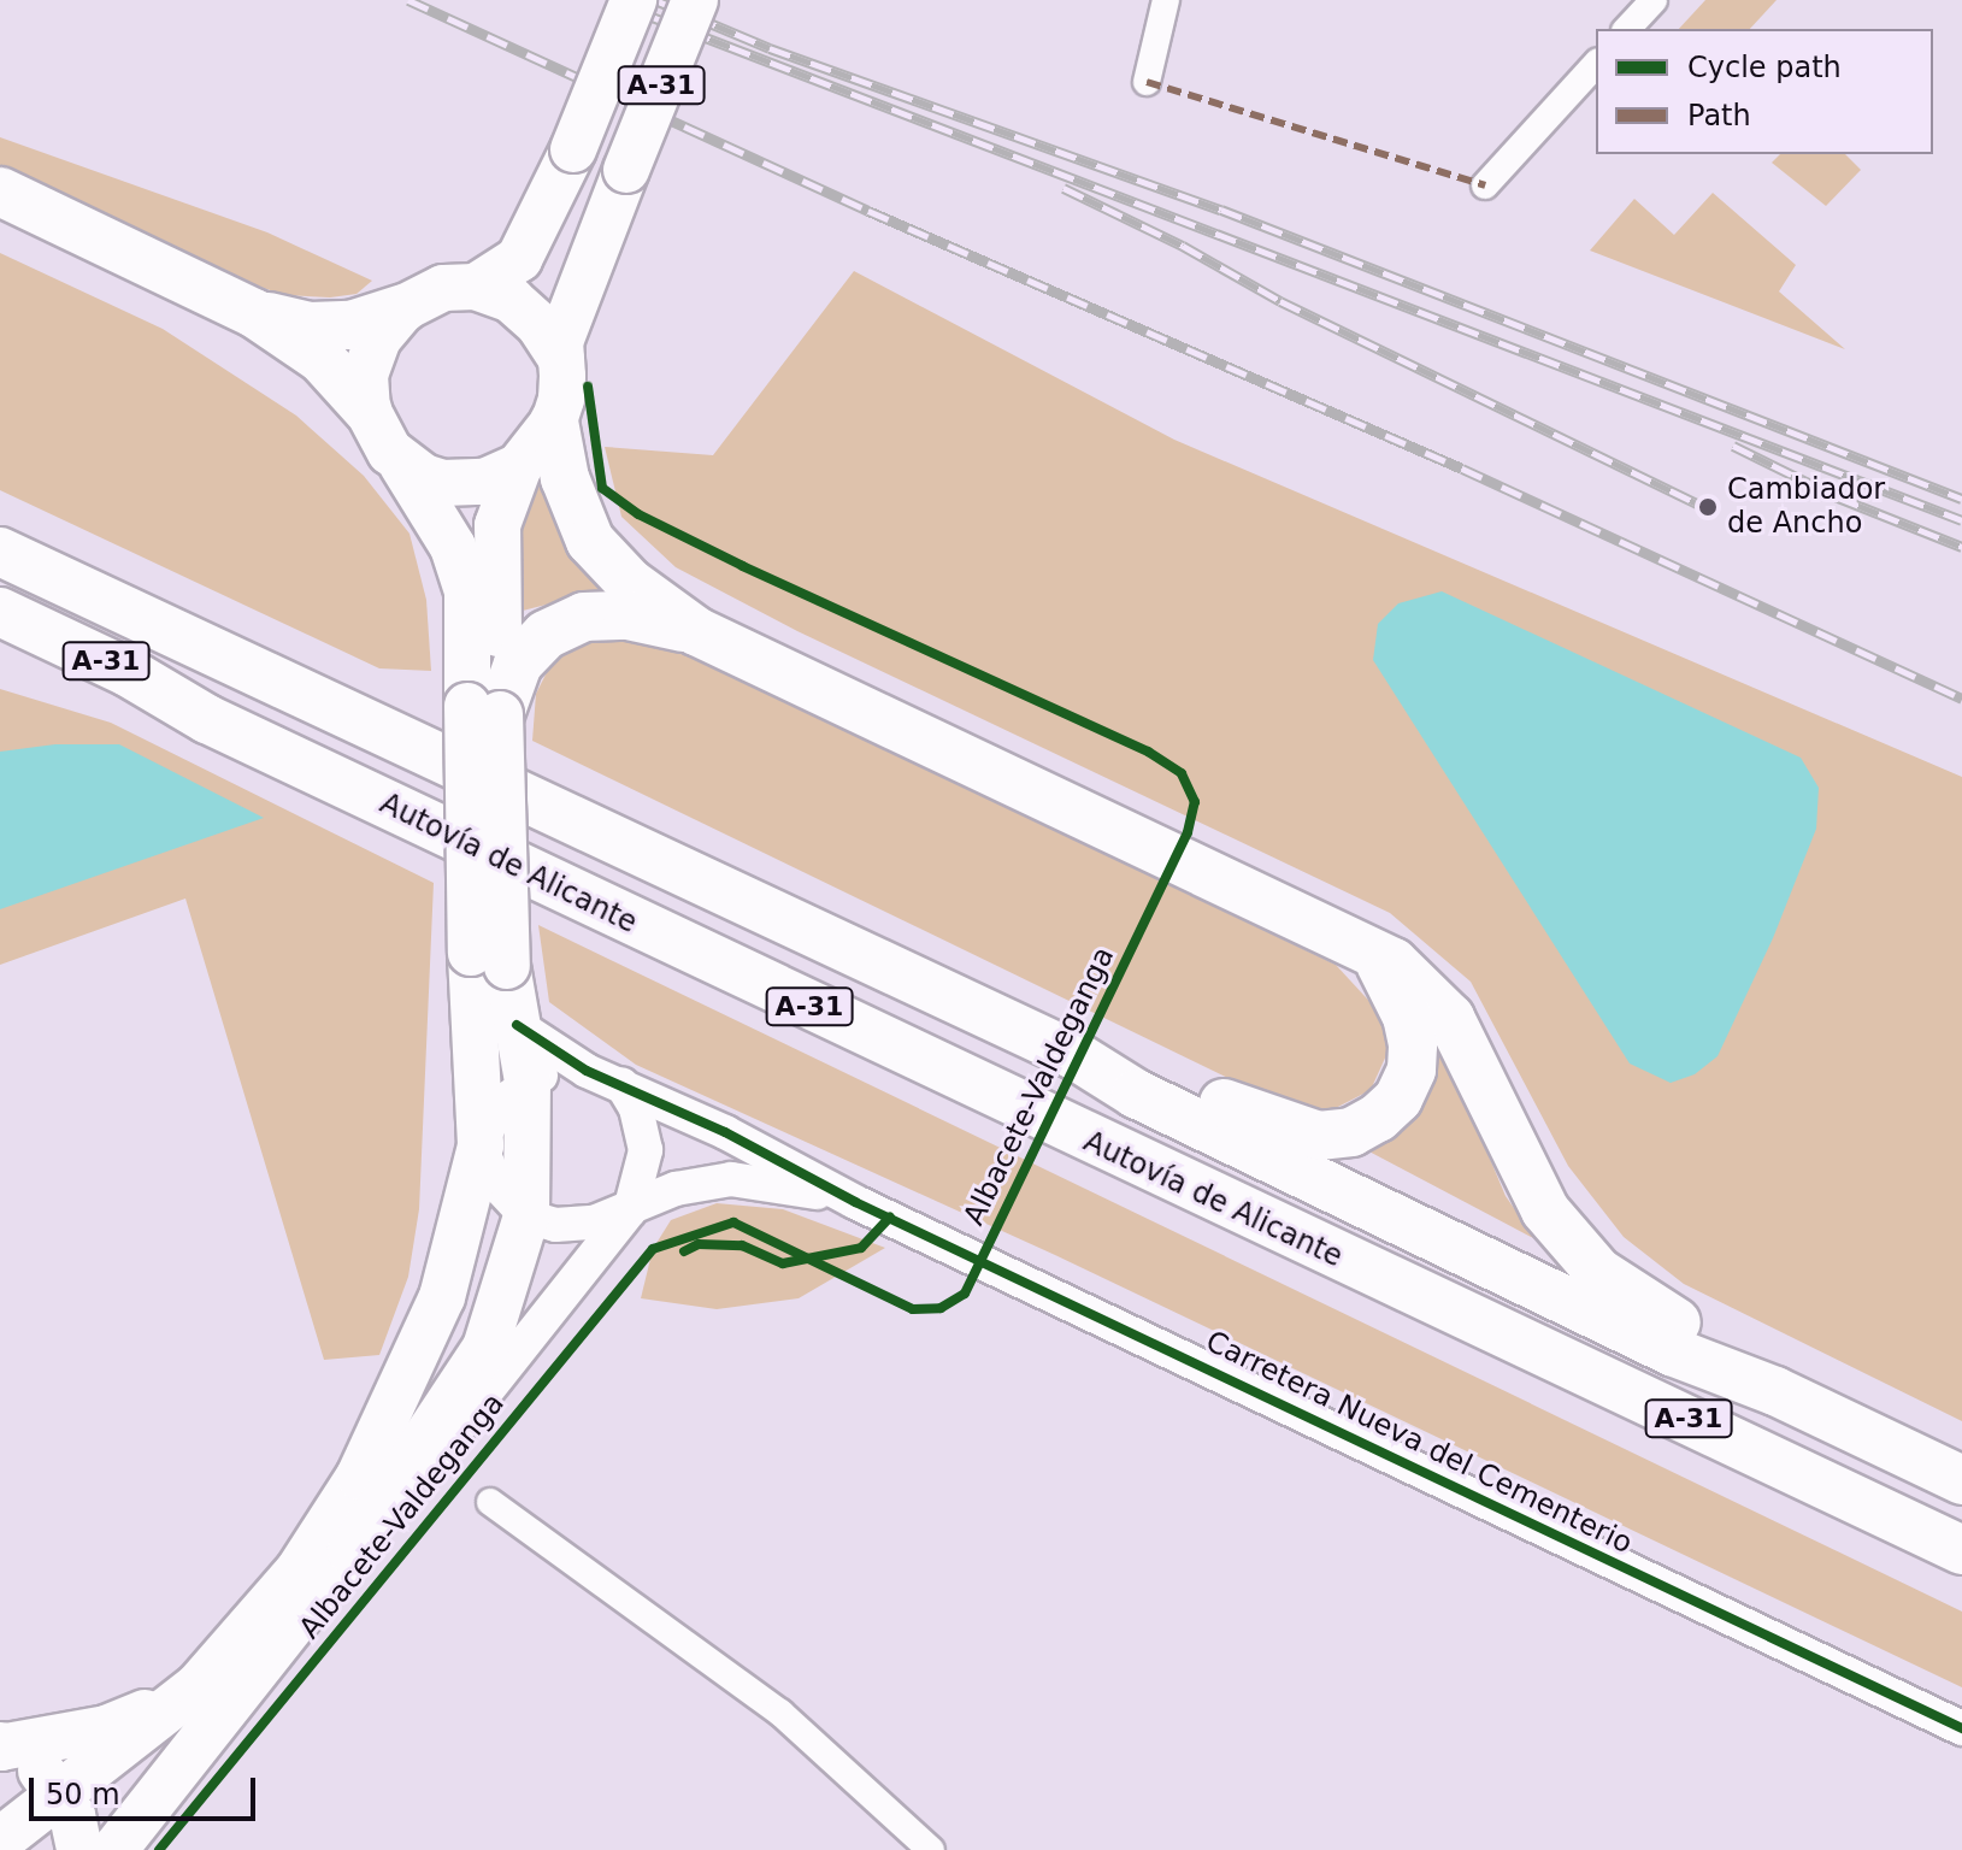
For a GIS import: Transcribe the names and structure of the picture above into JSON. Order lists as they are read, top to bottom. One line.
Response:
{"streets":{"highway":["A-31","Autovía de Alicante"],"street":["Carretera Nueva del Cementerio"],"cycle path":["Albacete-Valdeganga"]},"places":["Cambiador de Ancho"],"legend":["Cycle path","Path"],"scale_bar":"50 m"}
